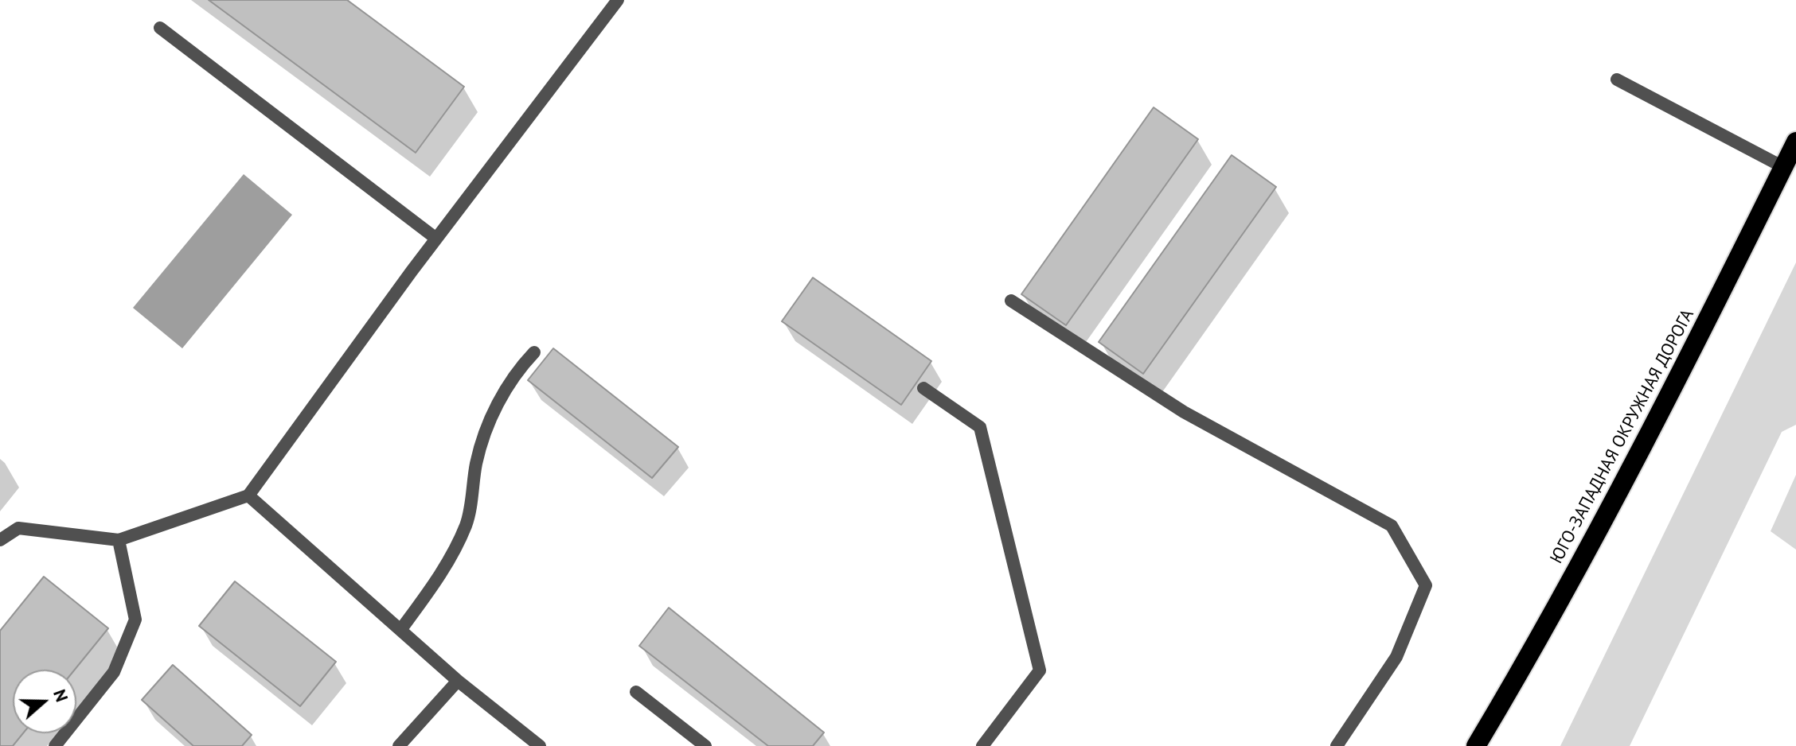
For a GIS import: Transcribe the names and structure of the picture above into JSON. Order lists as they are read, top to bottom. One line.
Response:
{"streets":{"highway":["ЮГО-ЗАПАДНАЯ ОКРУЖНАЯ ДОРОГА"]},"north":"right"}
